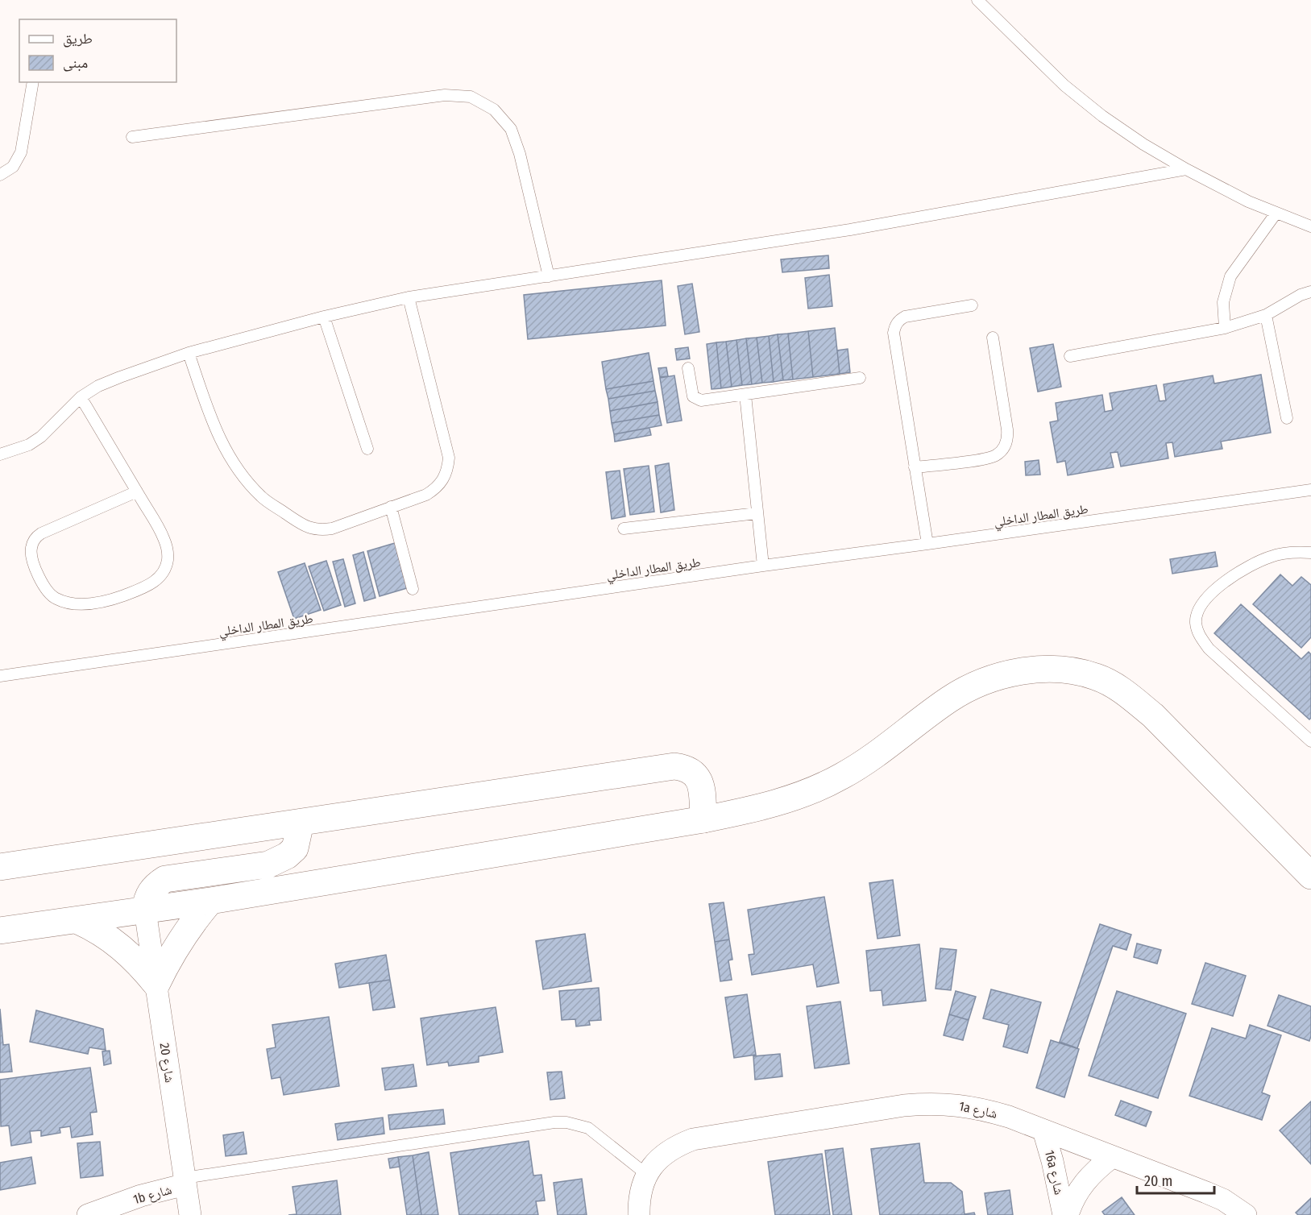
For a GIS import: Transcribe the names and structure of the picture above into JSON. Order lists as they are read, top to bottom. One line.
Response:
{"streets":{"street":["شارع 20","1a شارع","16a شارع","1b شارع"],"lane":["طريق المطار الداخلي"]},"crossings":[["شارع 20","1b شارع"],["1a شارع","16a شارع"]],"legend":["طريق","مبنى"],"scale_bar":"20 m"}
